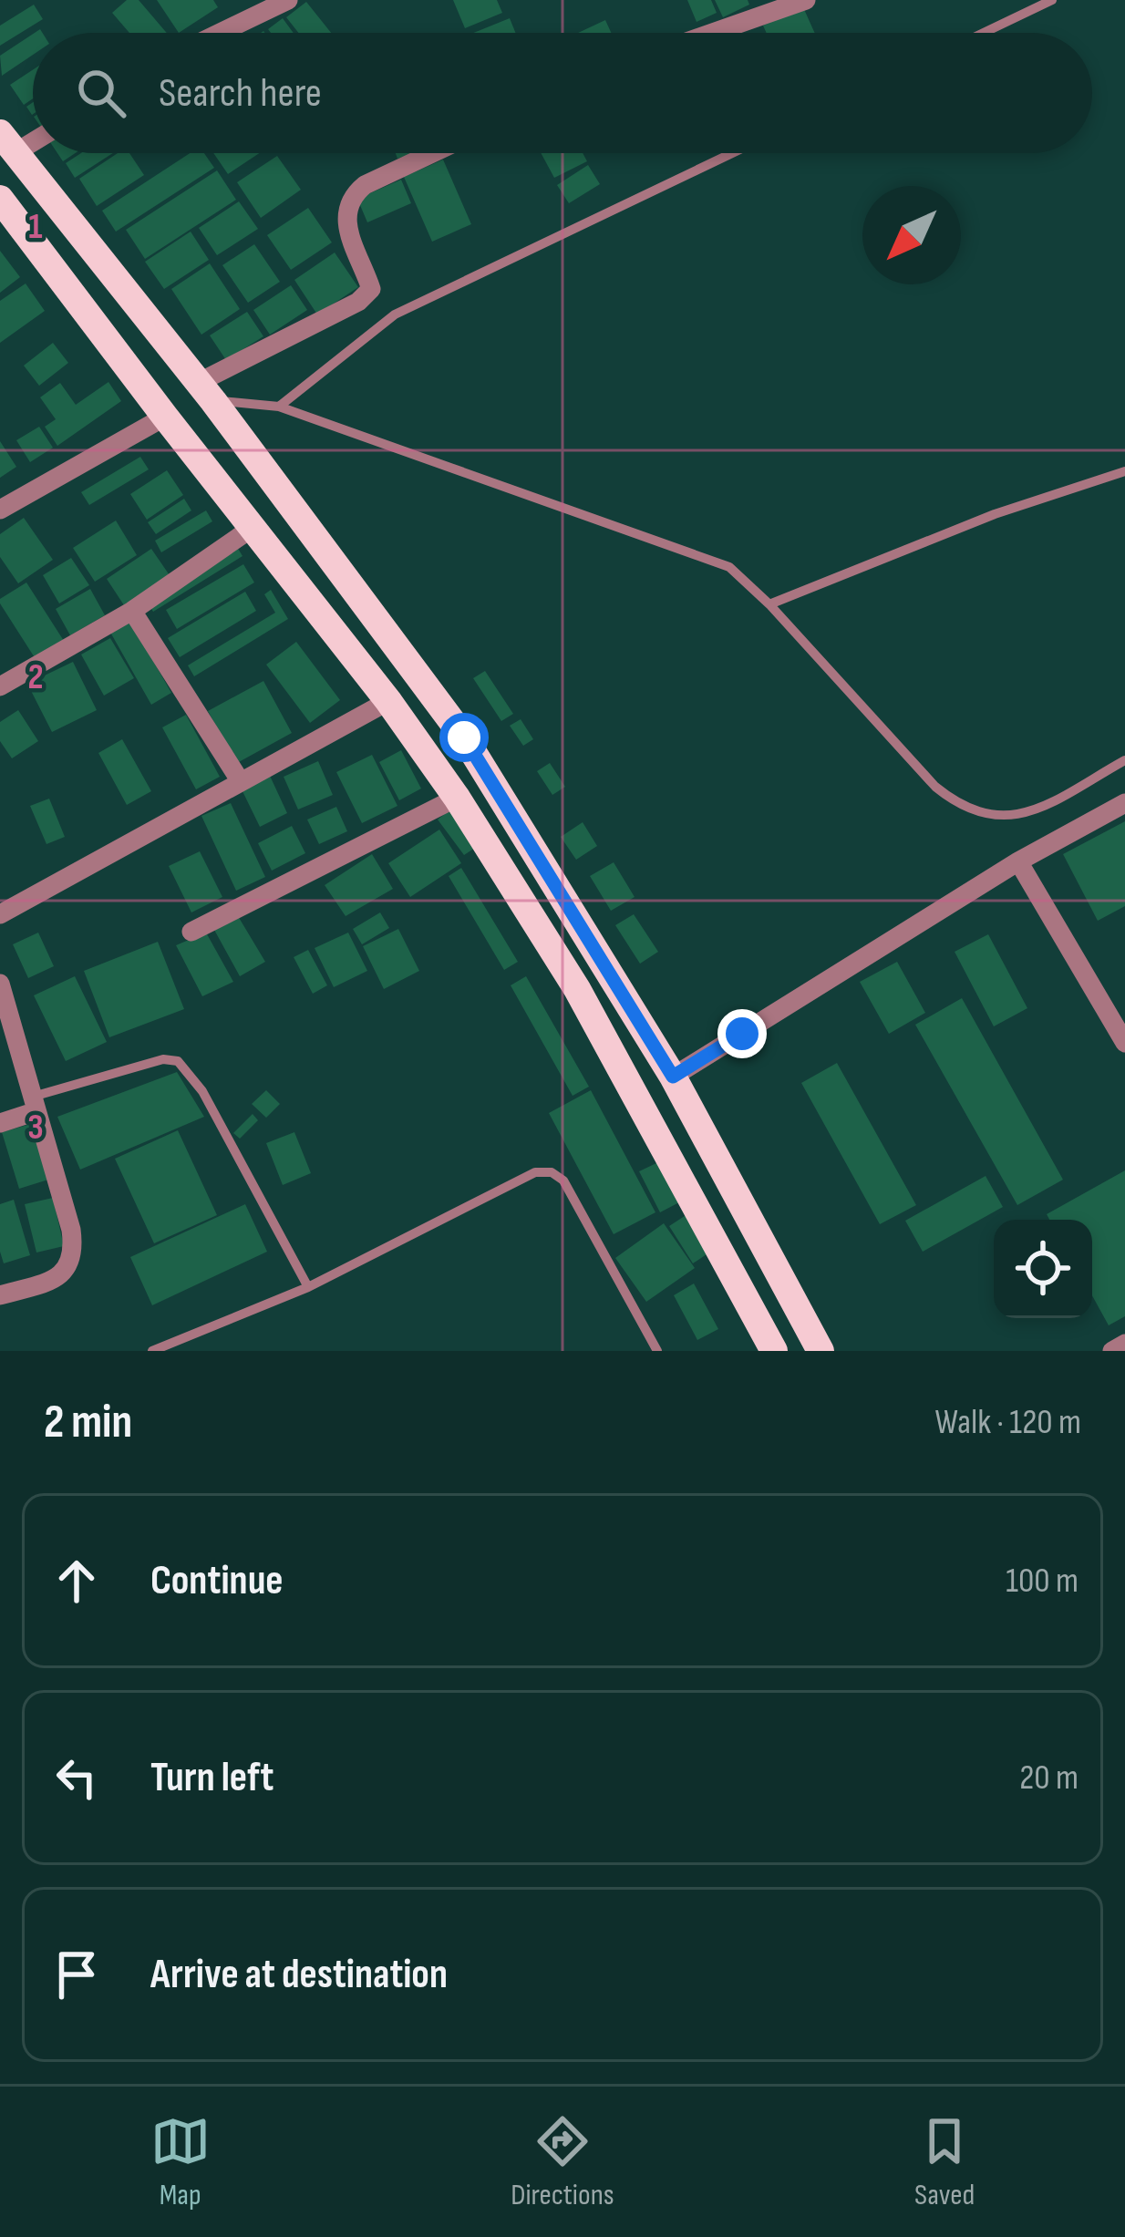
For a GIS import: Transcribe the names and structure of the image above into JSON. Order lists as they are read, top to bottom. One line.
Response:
{"north":"bottom left","page":{"search":"Search here","heading":["2 min","Walk · 120 m"],"list":[["Continue","100 m"],["Turn left","20 m"],"Arrive at destination"],"nav":["Map","Directions","Saved"]},"grid":{"rows":["1","2","3"]}}
